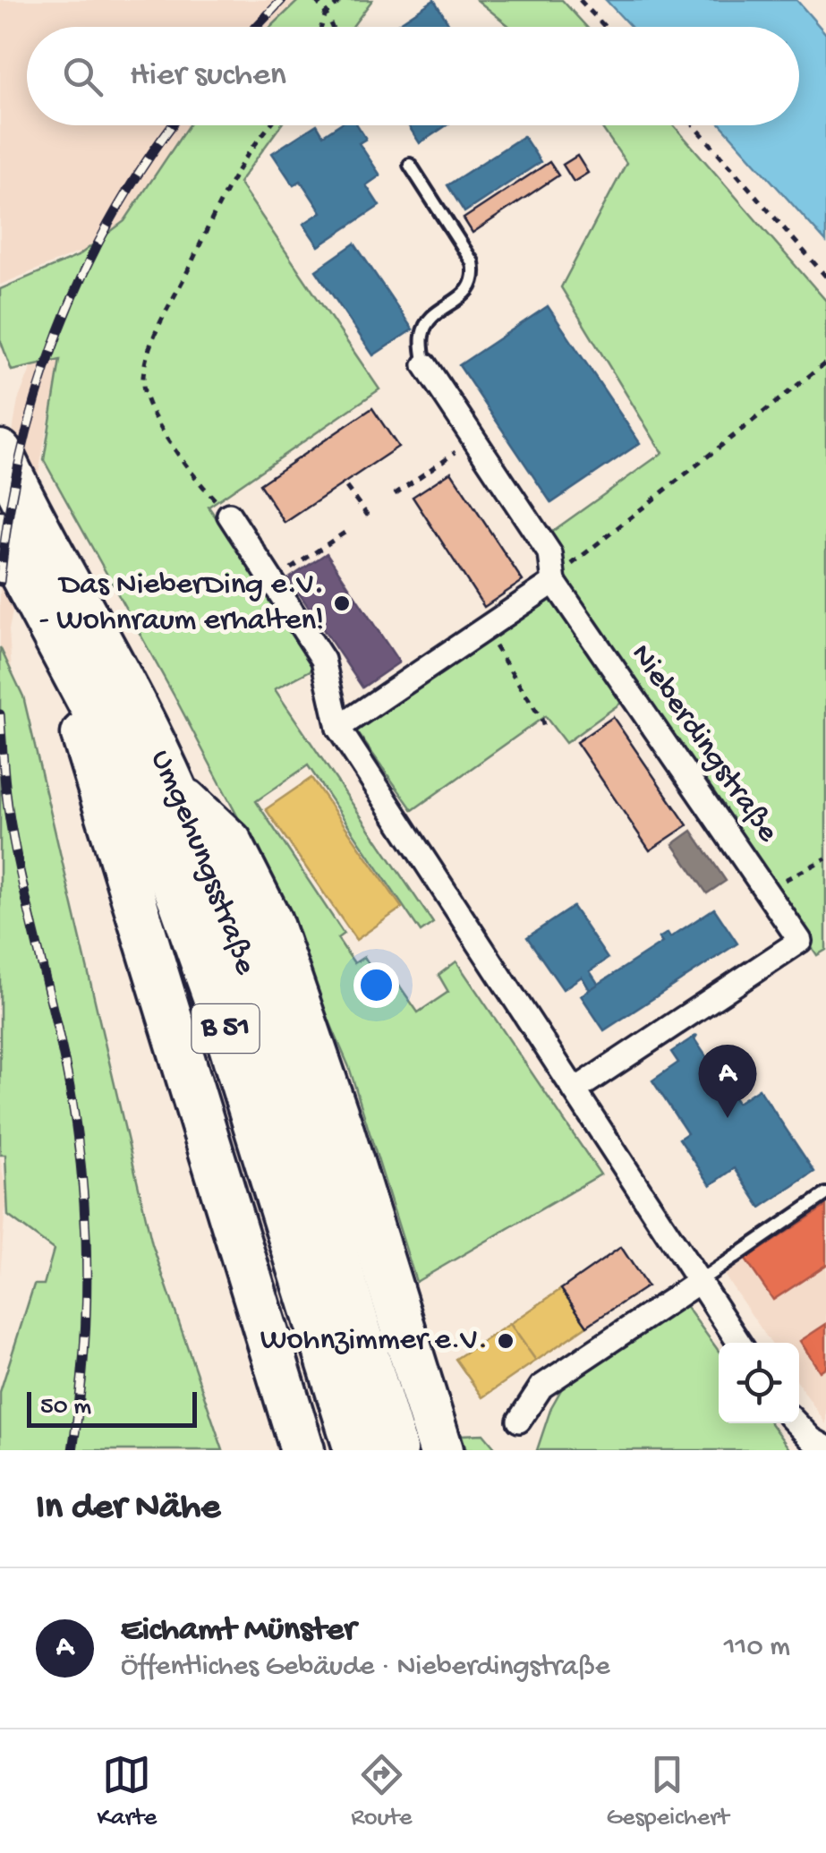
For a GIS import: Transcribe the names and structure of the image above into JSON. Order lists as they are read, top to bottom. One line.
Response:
{"streets":{"highway":["Umgehungsstraße","B 51"],"street":["Nieberdingstraße"]},"crossings":[["Umgehungsstraße","B 51"]],"places":["Das NieberDing e.V. - Wohnraum erhalten!","Wohnzimmer e.V."],"scale_bar":"50 m","page":{"search":"Hier suchen","pins":"A","scale":"50 m","heading":"In der Nähe","list":[{"mark":"A","name":"Eichamt Münster","note":"Öffentliches Gebäude · Nieberdingstraße","value":"110 m"}],"nav":["Karte","Route","Gespeichert"]}}
